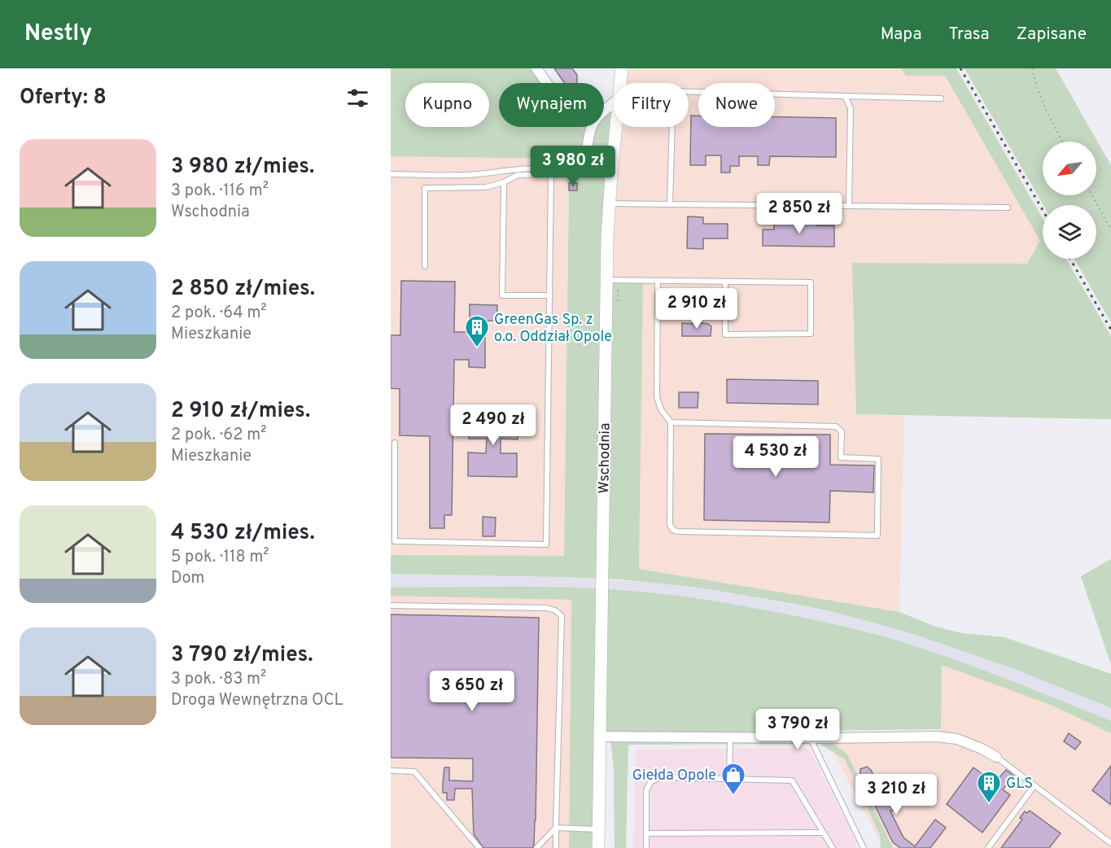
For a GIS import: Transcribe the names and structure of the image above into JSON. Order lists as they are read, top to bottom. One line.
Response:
{"streets":{"street":["Wschodnia"]},"places":{"building":["GreenGas Sp. z o.o. Oddział Opole","GLS"],"shop":["Giełda Opole"]},"north":"bottom left","page":{"header":"Nestly","nav":["Mapa","Trasa","Zapisane"],"heading":"Oferty: 8","chip":["Kupno","Wynajem","Filtry","Nowe"],"list":[{"name":"3 980 zł/mies.","note":"3 pok. · 116 m² · Wschodnia"},{"name":"2 850 zł/mies.","note":"2 pok. · 64 m² · Mieszkanie"},{"name":"2 910 zł/mies.","note":"2 pok. · 62 m² · Mieszkanie"},{"name":"4 530 zł/mies.","note":"5 pok. · 118 m² · Dom"},{"name":"3 790 zł/mies.","note":"3 pok. · 83 m² · Droga Wewnętrzna OCL"}],"price":["3 980 zł","2 850 zł","2 910 zł","2 490 zł","4 530 zł","3 650 zł","3 790 zł","3 210 zł"]}}
